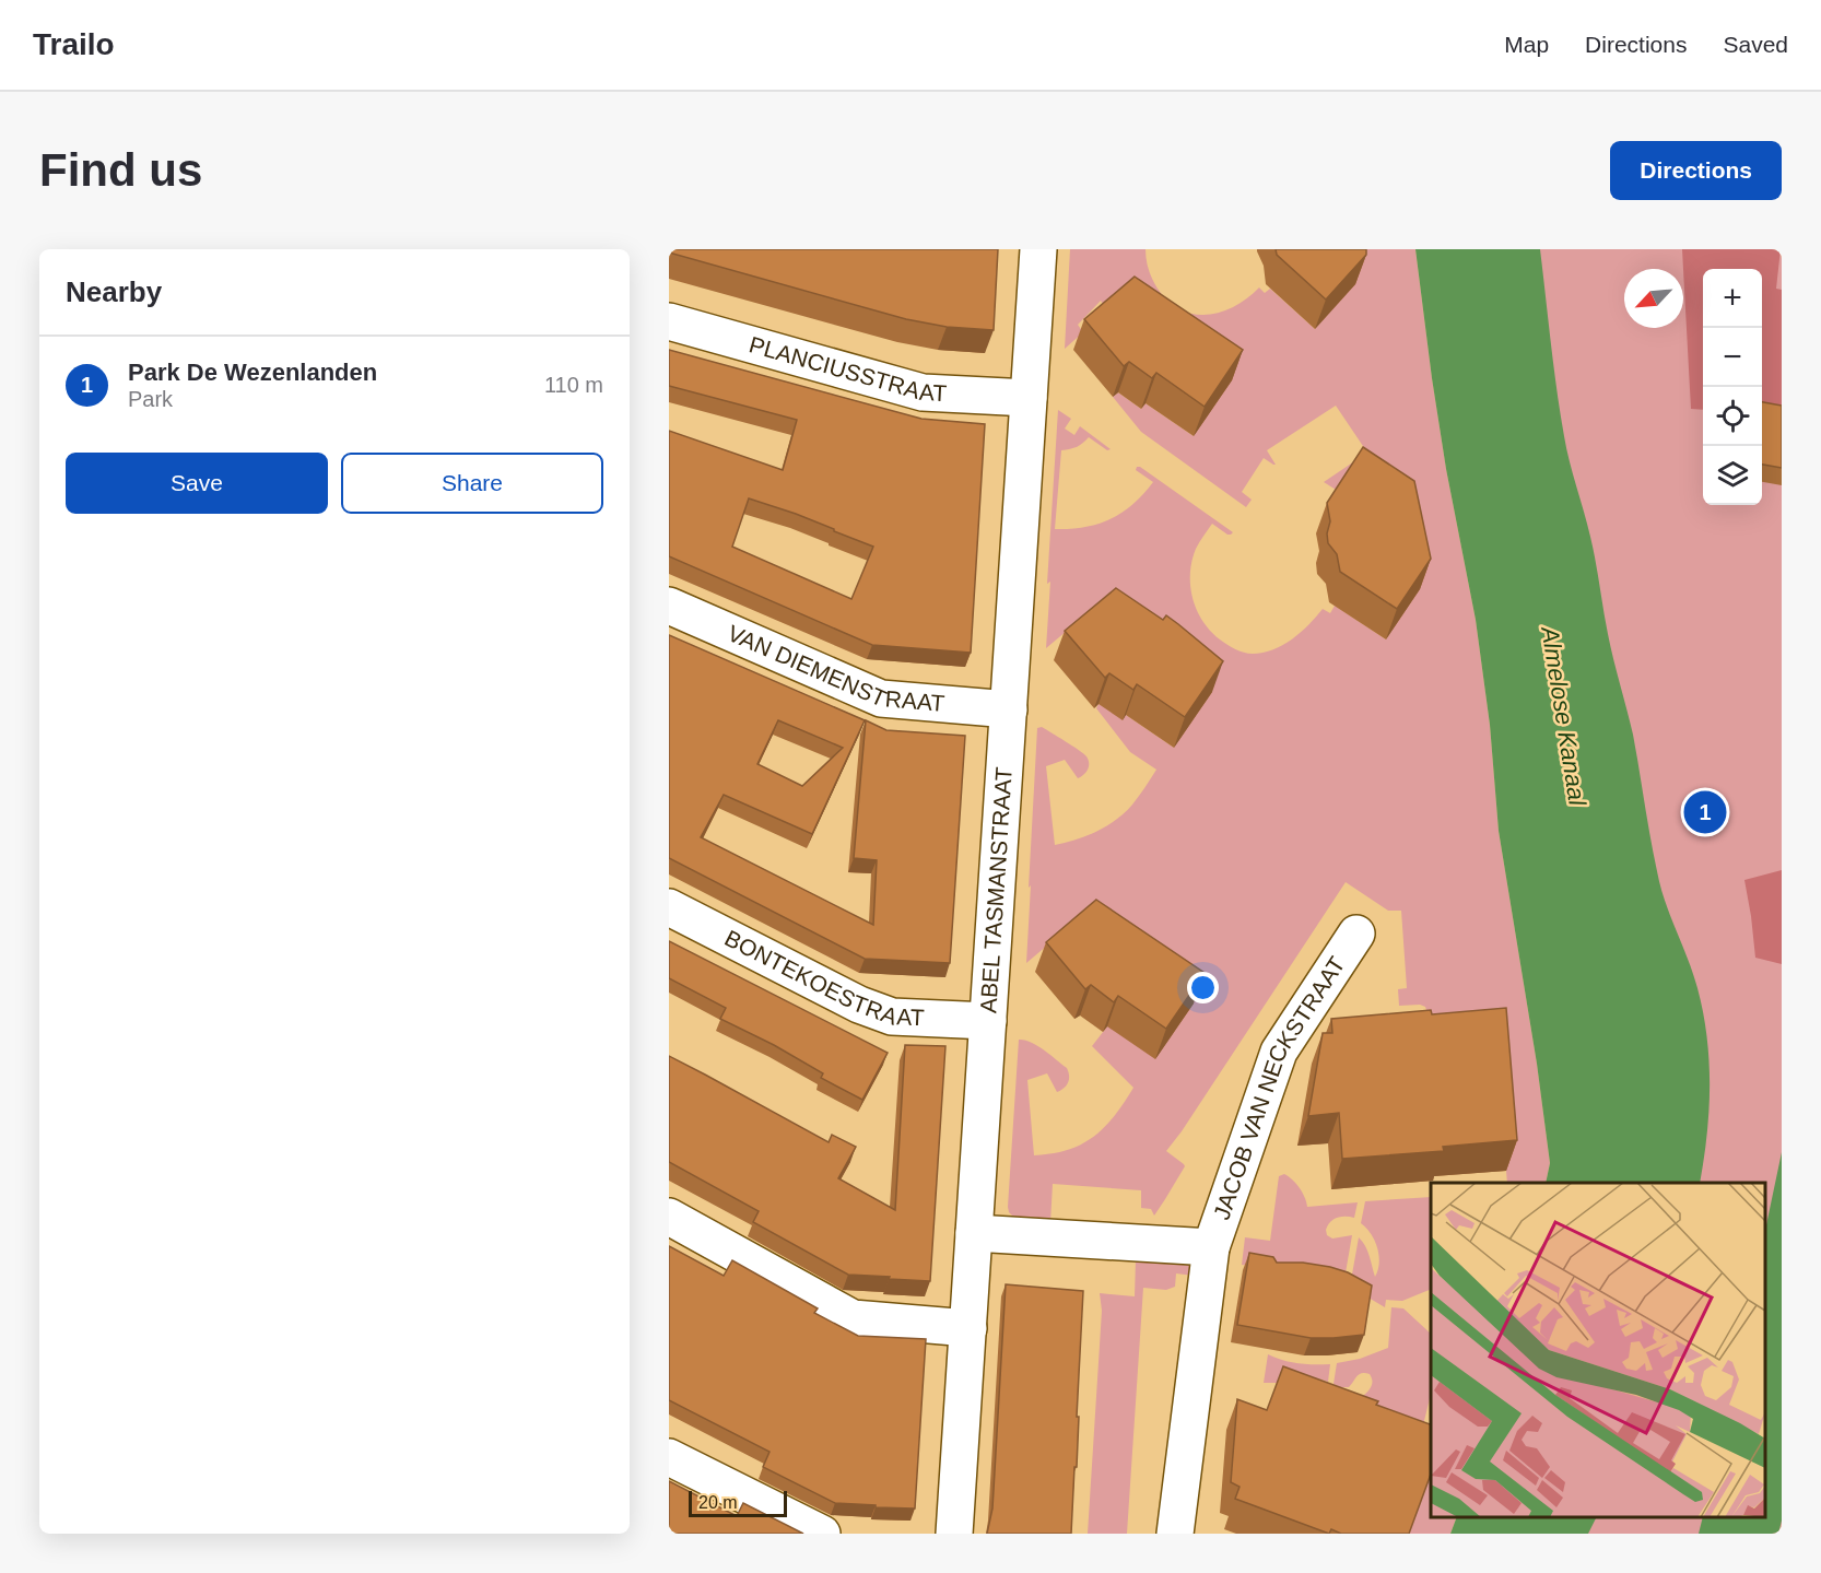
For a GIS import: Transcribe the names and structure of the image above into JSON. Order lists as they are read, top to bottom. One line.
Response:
{"streets":{"street":["PLANCIUSSTRAAT","VAN DIEMENSTRAAT","ABEL TASMANSTRAAT","BONTEKOESTRAAT","JACOB VAN NECKSTRAAT"]},"crossings":[["PLANCIUSSTRAAT","ABEL TASMANSTRAAT"],["VAN DIEMENSTRAAT","ABEL TASMANSTRAAT"],["ABEL TASMANSTRAAT","BONTEKOESTRAAT"],["ABEL TASMANSTRAAT","JACOB VAN NECKSTRAAT"]],"water":["Almelose Kanaal"],"scale_bar":"20 m","north":"bottom left","page":{"header":"Trailo","nav":["Map","Directions","Saved"],"buttons":["Directions",["Save","Share"]],"title":"Find us","heading":"Nearby","map_buttons":["+","−"],"list":[{"mark":"1","name":"Park De Wezenlanden","note":"Park","value":"110 m"}],"pins":"1","scale":"20 m"}}
